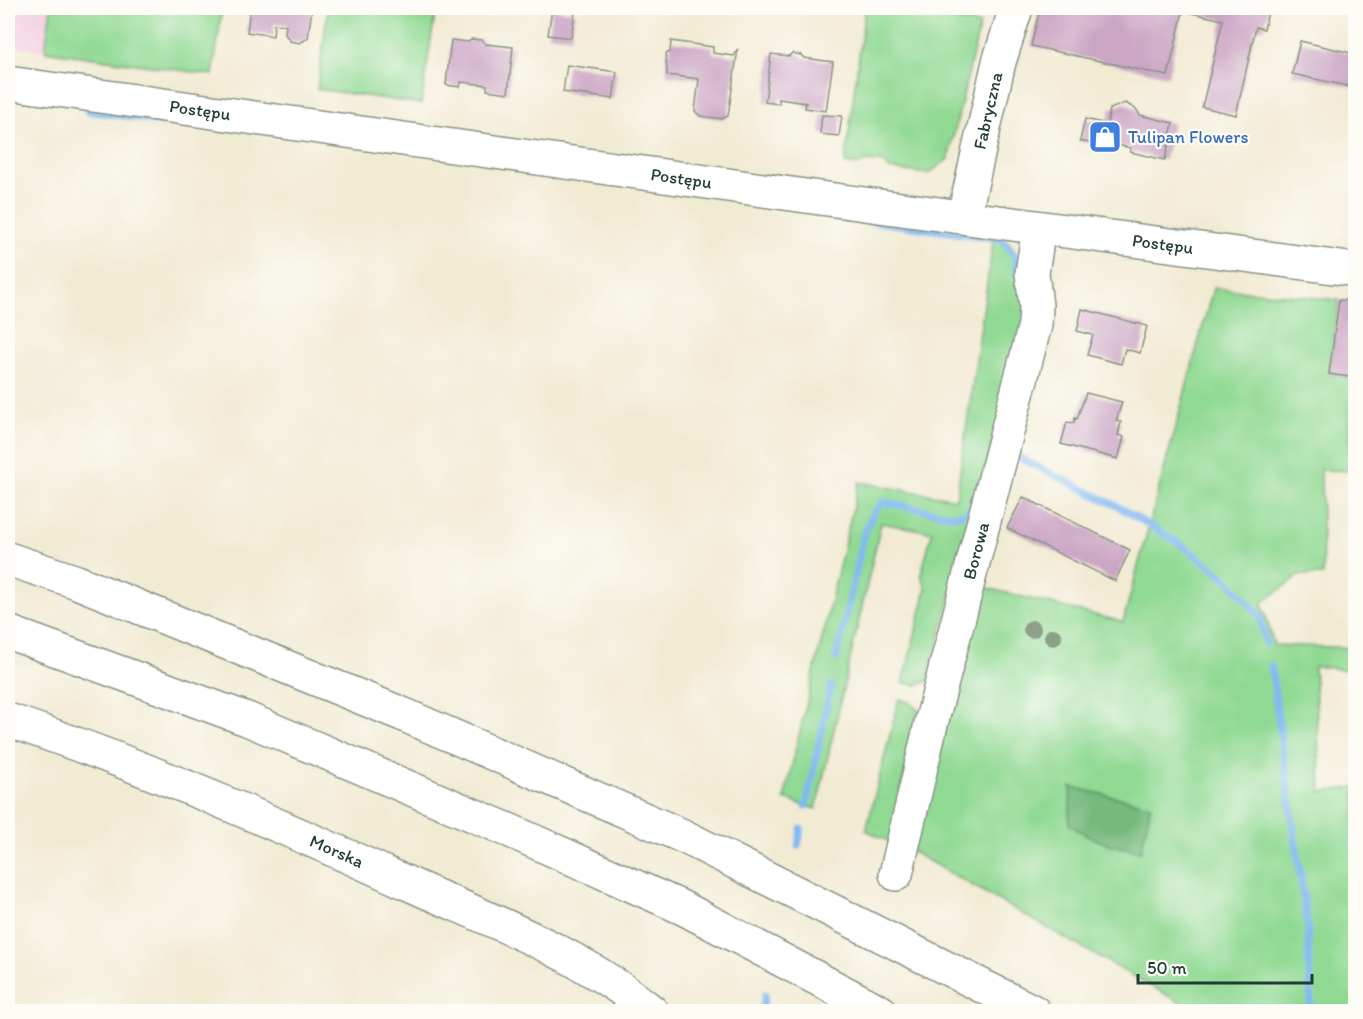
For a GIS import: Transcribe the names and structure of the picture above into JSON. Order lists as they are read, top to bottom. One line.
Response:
{"streets":{"main road":["Postępu","Fabryczna","Borowa","Morska"]},"crossings":[["Postępu","Fabryczna"],["Postępu","Borowa"]],"places":{"shop":["Tulipan Flowers"]},"scale_bar":"50 m"}
